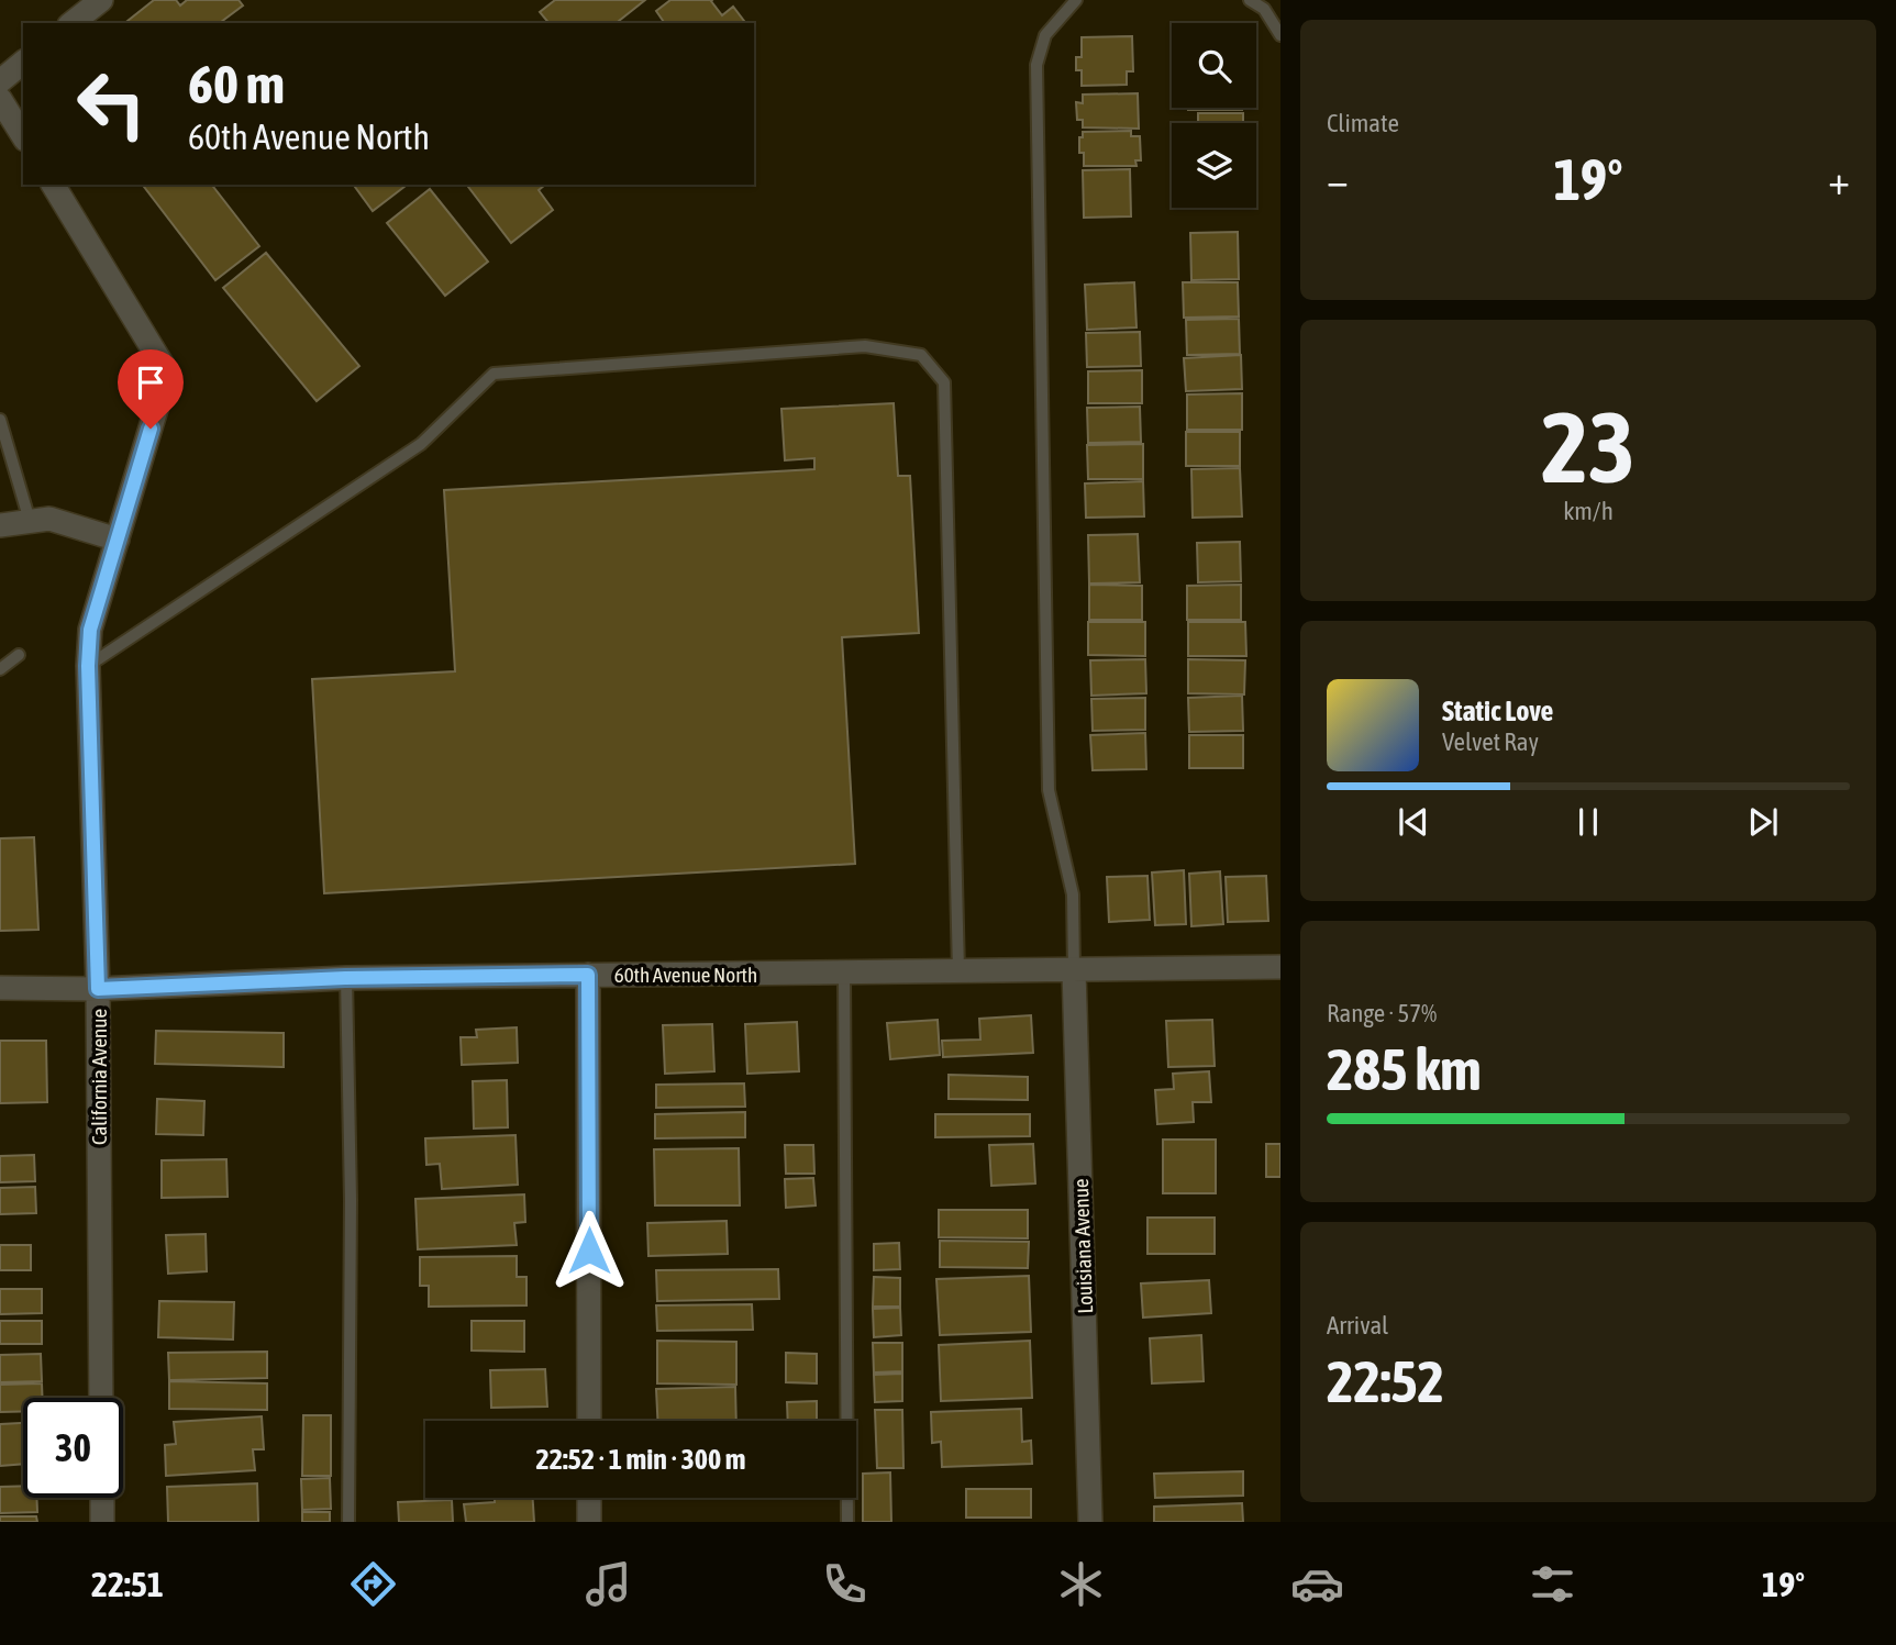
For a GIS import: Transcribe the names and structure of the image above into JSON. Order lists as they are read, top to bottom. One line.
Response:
{"streets":{"street":["60th Avenue North","California Avenue","Louisiana Avenue"]},"crossings":[["60th Avenue North","California Avenue"],["60th Avenue North","Louisiana Avenue"]],"page":{"tile":["Climate",["23","km/h"],["Range · 57%","285 km"],["Arrival","22:52"]],"turn":["60 m","60th Avenue North"],"heat":["−","19°","+"],"song":["Static Love","Velvet Ray"],"limit":"30","trip":"22:52 · 1 min · 300 m","tabs":["22:51","19°"]}}
